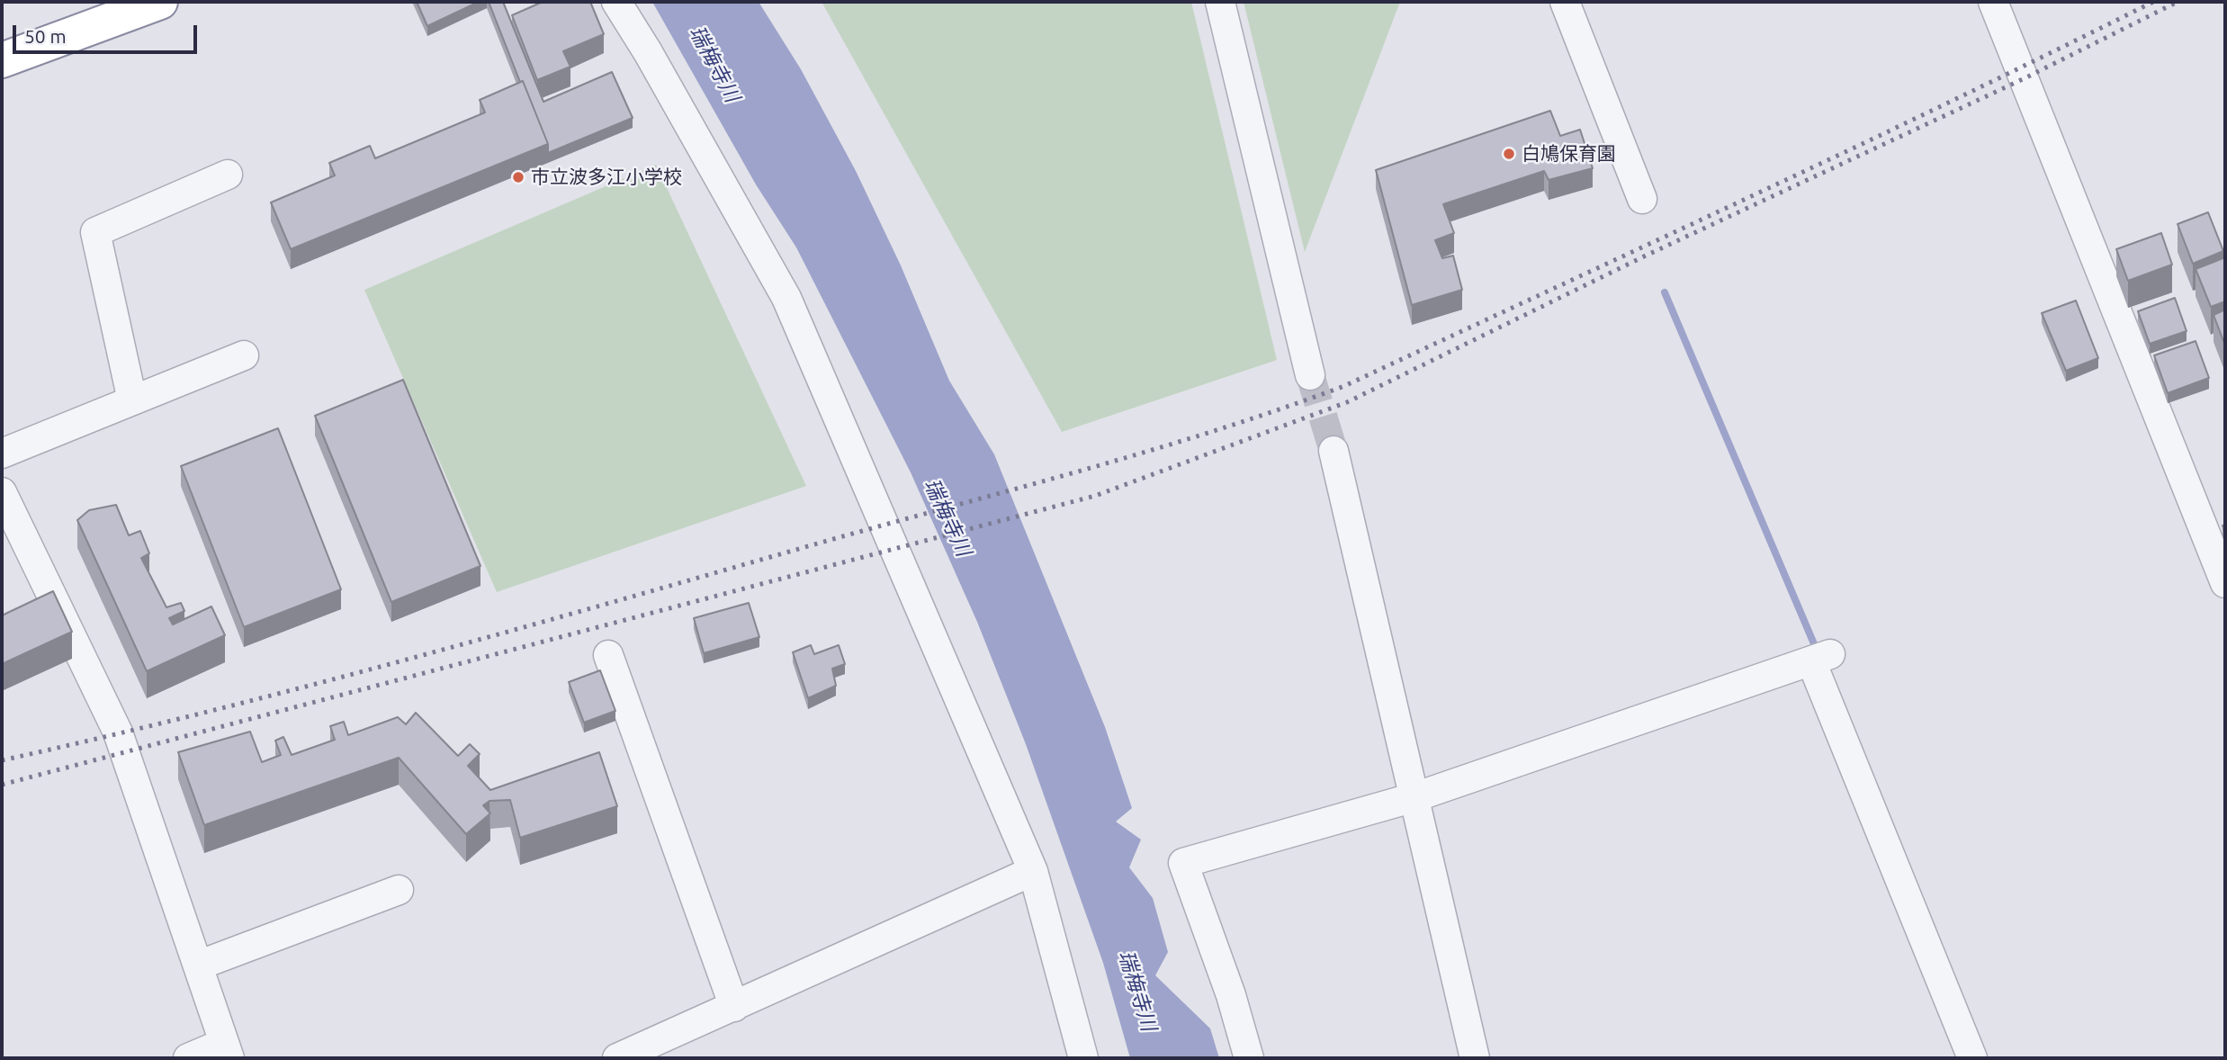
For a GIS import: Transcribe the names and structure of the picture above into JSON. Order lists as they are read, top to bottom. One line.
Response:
{"water":["瑞梅寺川"],"places":["白鳩保育園","市立波多江小学校"],"scale_bar":"50 m"}
